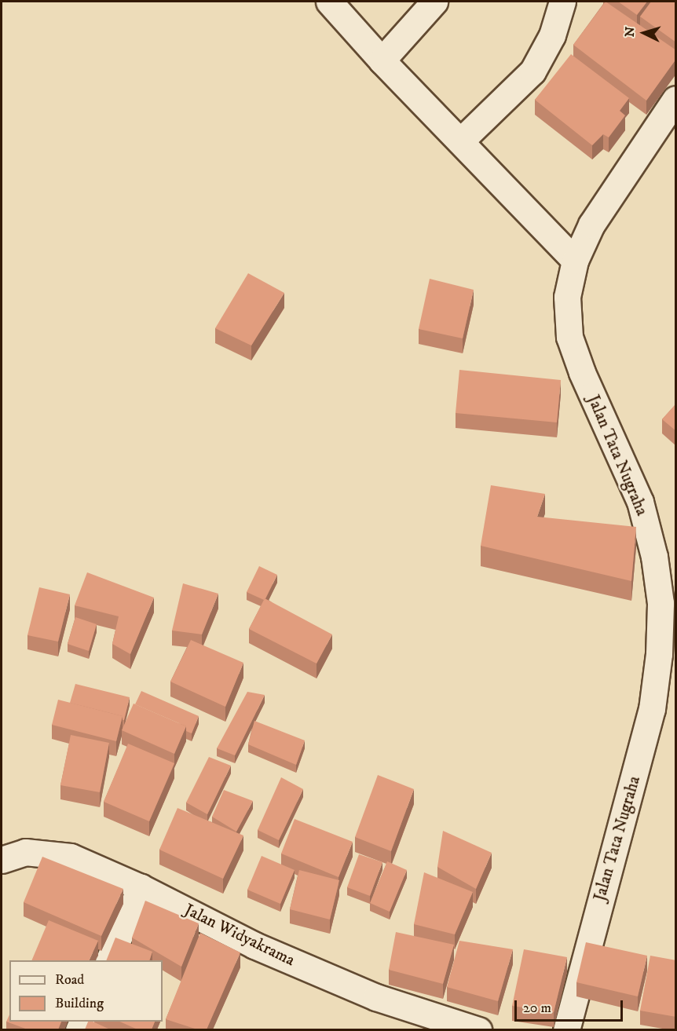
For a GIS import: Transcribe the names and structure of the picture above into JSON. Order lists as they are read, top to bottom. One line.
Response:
{"streets":{"street":["Jalan Tata Nugraha","Jalan Widyakrama"]},"legend":["Road","Building"],"scale_bar":"20 m","north":"left"}
